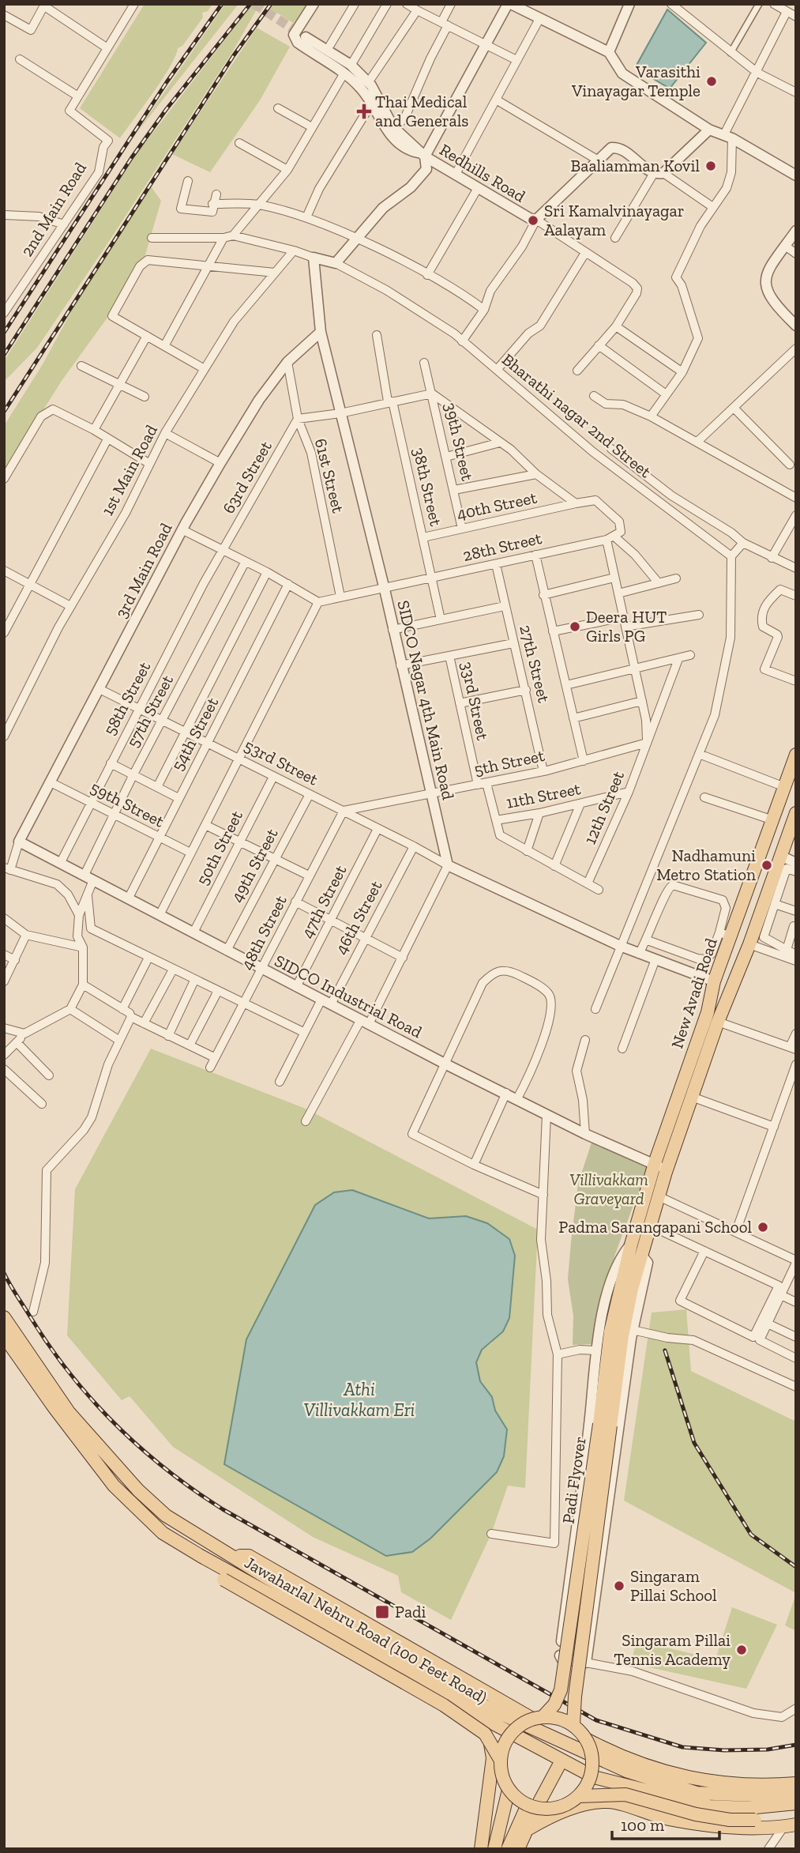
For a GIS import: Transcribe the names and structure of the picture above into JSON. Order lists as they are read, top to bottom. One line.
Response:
{"streets":{"main road":["New Avadi Road","Padi Flyover","Jawaharlal Nehru Road (100 Feet Road)"],"street":["Redhills Road","2nd Main Road","Bharathi nagar 2nd Street","39th Street","1st Main Road","61st Street","63rd Street","38th Street","40th Street","28th Street","3rd Main Road","27th Street","58th Street","SIDCO Nagar 4th Main Road","33rd Street","57th Street","54th Street","53rd Street","5th Street","11th Street","59th Street","12th Street","50th Street","49th Street","47th Street","46th Street","48th Street","SIDCO Industrial Road"]},"crossings":[["39th Street","40th Street"],["61st Street","63rd Street"],["61st Street","28th Street"],["61st Street","3rd Main Road"],["63rd Street","58th Street"],["38th Street","40th Street"],["38th Street","28th Street"],["40th Street","28th Street"],["28th Street","27th Street"],["28th Street","SIDCO Nagar 4th Main Road"],["3rd Main Road","SIDCO Nagar 4th Main Road"],["3rd Main Road","53rd Street"],["3rd Main Road","59th Street"],["3rd Main Road","SIDCO Industrial Road"],["27th Street","5th Street"],["58th Street","53rd Street"],["58th Street","59th Street"],["58th Street","SIDCO Industrial Road"],["SIDCO Nagar 4th Main Road","53rd Street"],["SIDCO Nagar 4th Main Road","5th Street"],["33rd Street","5th Street"],["57th Street","53rd Street"],["57th Street","59th Street"],["57th Street","SIDCO Industrial Road"],["54th Street","53rd Street"],["54th Street","59th Street"],["54th Street","SIDCO Industrial Road"],["53rd Street","5th Street"],["53rd Street","50th Street"],["53rd Street","49th Street"],["53rd Street","47th Street"],["53rd Street","46th Street"],["53rd Street","48th Street"],["5th Street","12th Street"],["5th Street","48th Street"],["11th Street","12th Street"],["50th Street","SIDCO Industrial Road"],["49th Street","SIDCO Industrial Road"],["47th Street","SIDCO Industrial Road"],["46th Street","SIDCO Industrial Road"],["48th Street","SIDCO Industrial Road"],["New Avadi Road","SIDCO Industrial Road"],["New Avadi Road","Padi Flyover"]],"water":["Athi Villivakkam Eri"],"parks":["Villivakkam Graveyard"],"places":{"other":["Varasithi Vinayagar Temple","Baaliamman Kovil","Sri Kamalvinayagar Aalayam","Deera HUT Girls PG","Nadhamuni Metro Station","Padma Sarangapani School","Singaram Pillai School","Singaram Pillai Tennis Academy"],"health":["Thai Medical and Generals"],"transit":["Padi"]},"scale_bar":"100 m"}
